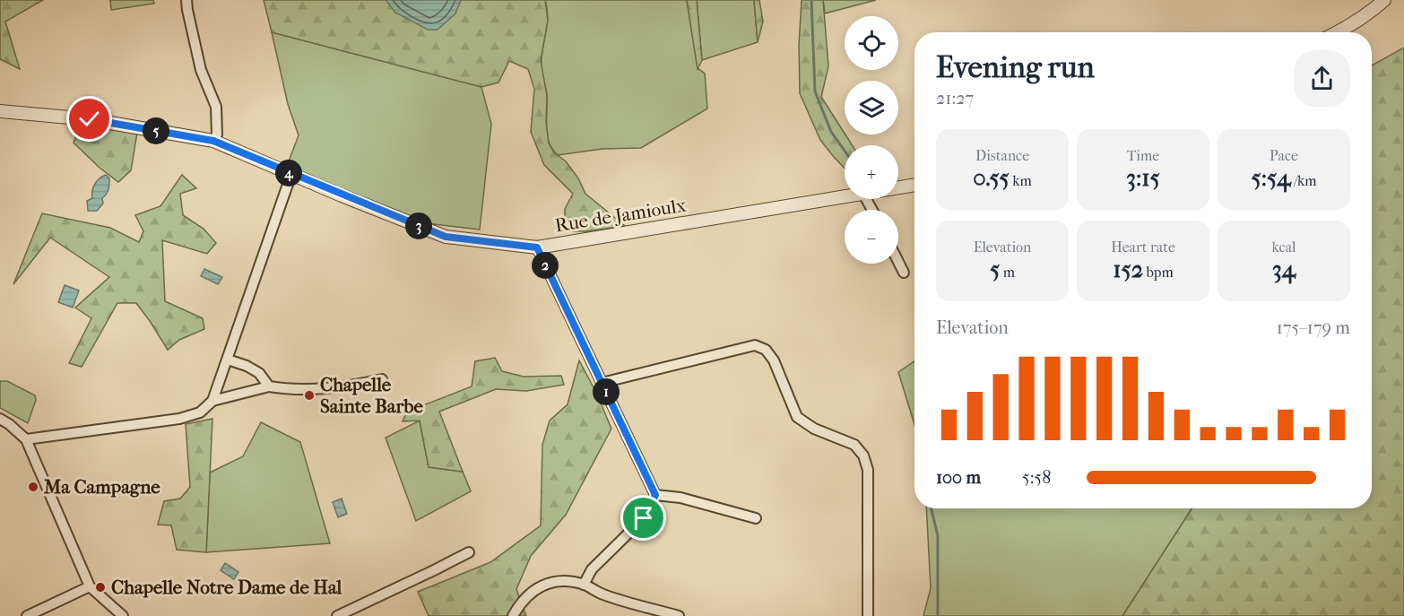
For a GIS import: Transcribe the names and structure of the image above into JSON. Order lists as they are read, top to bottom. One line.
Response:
{"streets":{"street":["Rue de Jamioulx"]},"places":["Chapelle Sainte Barbe","Ma Campagne","Chapelle Notre Dame de Hal"],"page":{"map_buttons":["+","−"],"heading":["Evening run","21:27"],"pins":["5","4","3","2","1"],"stats":[["Distance","0.55 km"],["Time","3:15"],["Pace","5:54 /km"],["Elevation","5 m"],["Heart rate","152 bpm"],["kcal","34"]],"chart":["Elevation","175–179 m"],"list":[{"name":"100 m","note":"5:58"}]}}
